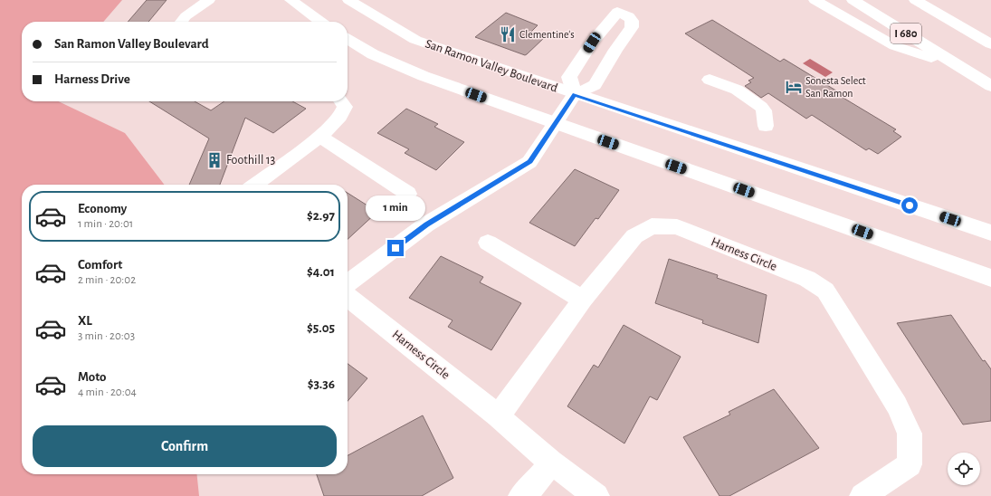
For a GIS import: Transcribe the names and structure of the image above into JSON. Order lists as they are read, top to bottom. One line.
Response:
{"streets":{"main road":["I 680","San Ramon Valley Boulevard","Harness Circle"]},"places":{"restaurant":["Clementine's"],"hotel":["Sonesta Select San Ramon"],"building":["Foothill 13"]},"page":{"banner":["San Ramon Valley Boulevard","Harness Drive"],"list":[{"name":"Economy","note":"1 min · 20:01","value":"$2.97"},{"name":"Comfort","note":"2 min · 20:02","value":"$4.01"},{"name":"XL","note":"3 min · 20:03","value":"$5.05"},{"name":"Moto","note":"4 min · 20:04","value":"$3.36"}],"bubble":"1 min","buttons":"Confirm"}}
